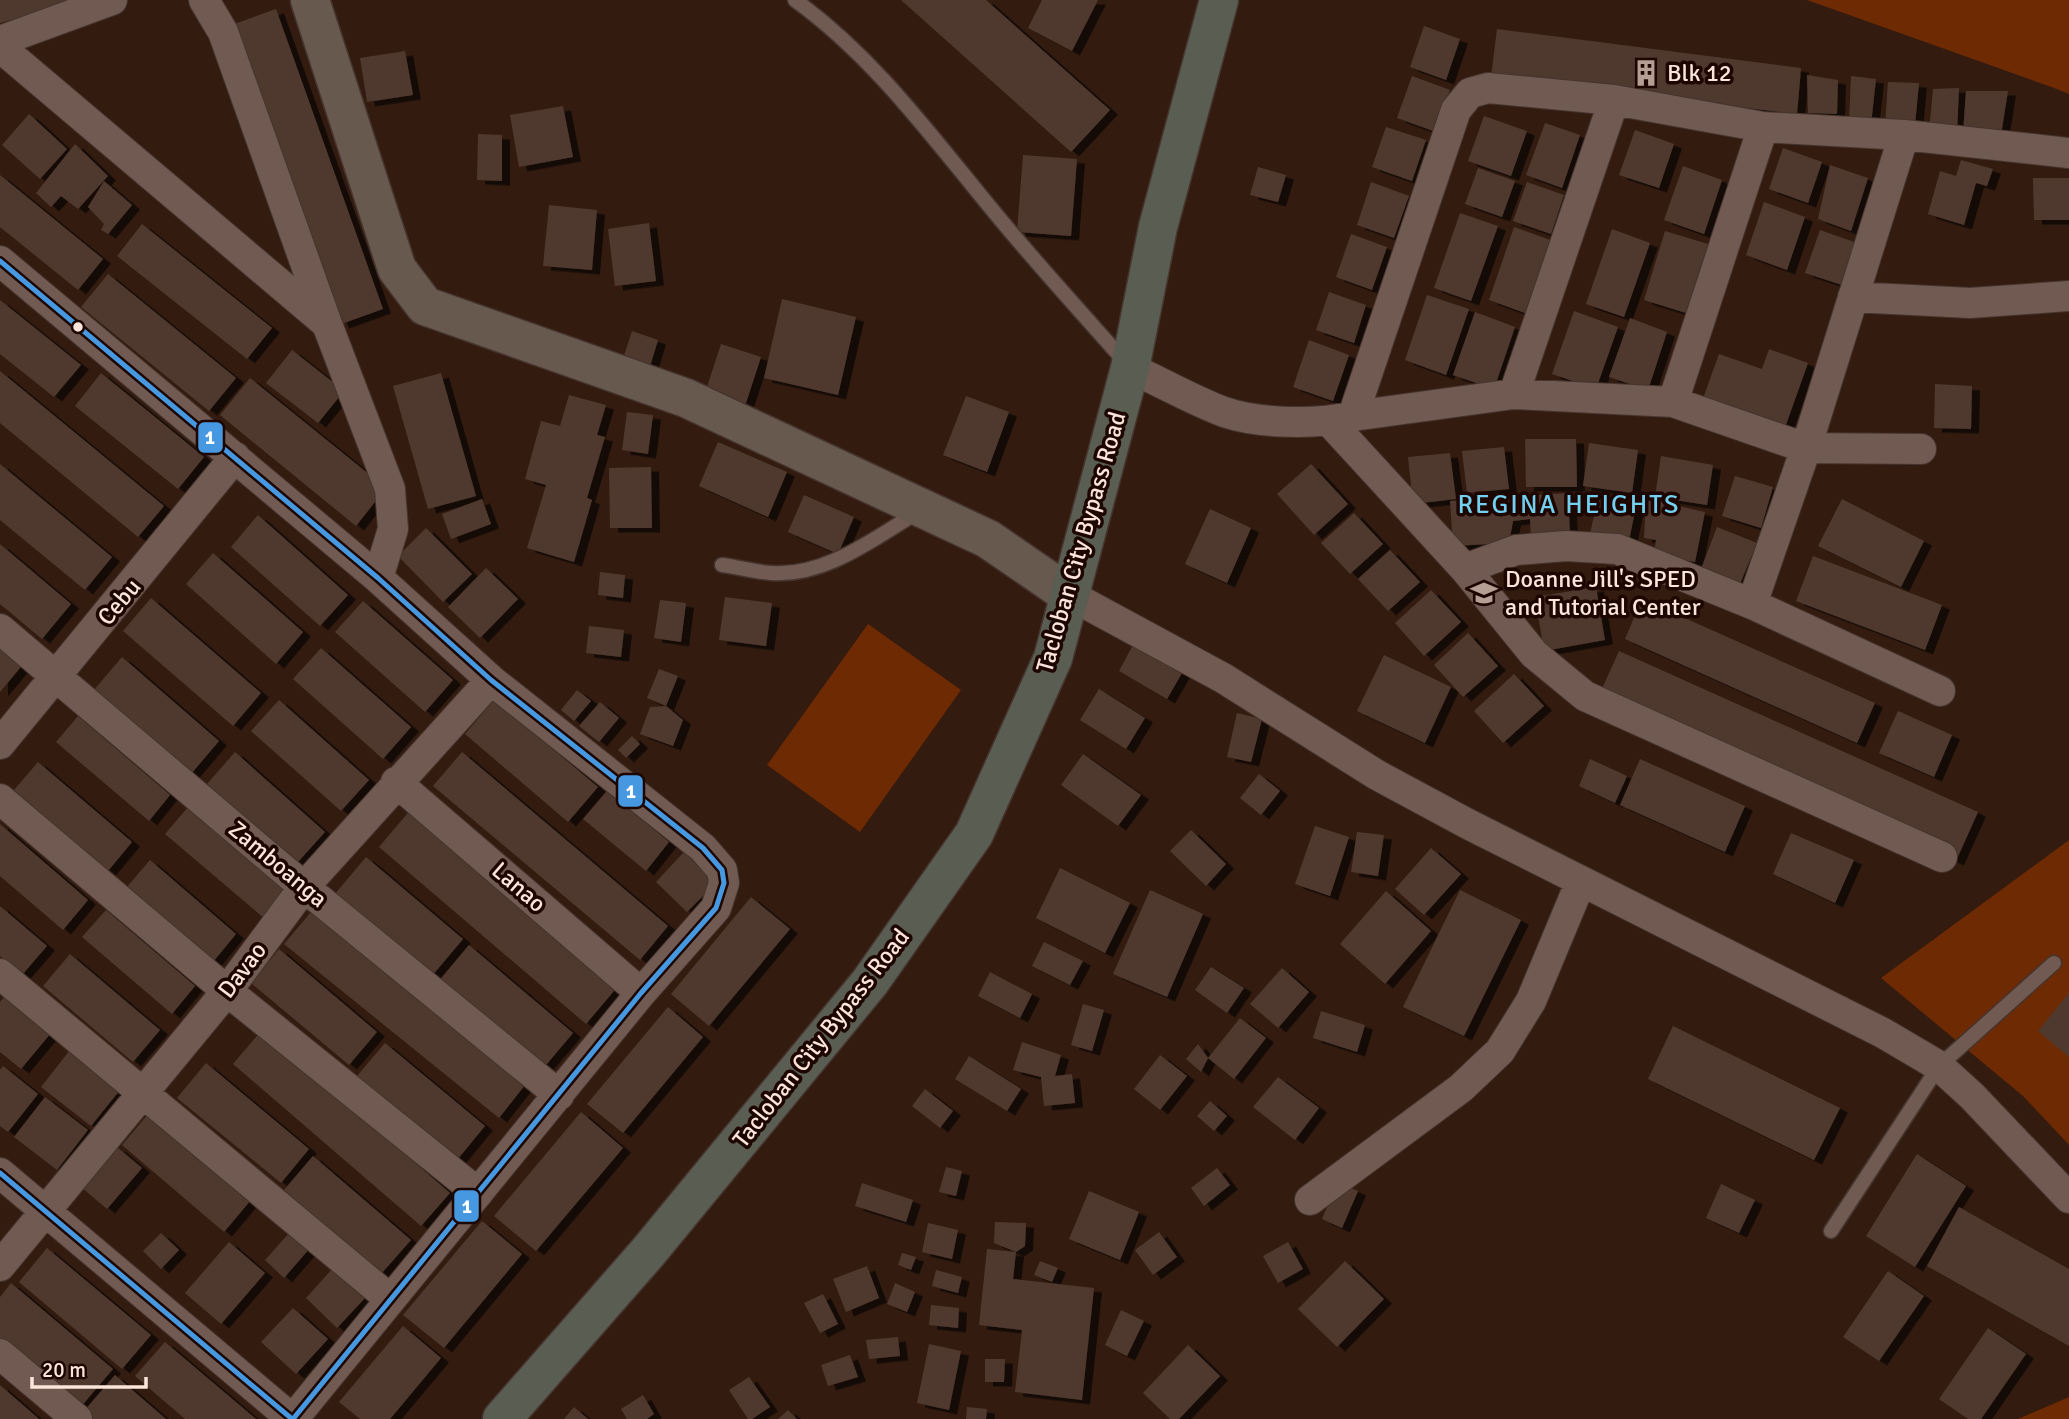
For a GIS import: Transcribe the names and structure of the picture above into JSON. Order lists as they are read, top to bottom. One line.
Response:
{"streets":{"highway":["Tacloban City Bypass Road"],"street":["Cebu","Zamboanga","Lanao","Davao"]},"crossings":[["Cebu","Zamboanga"],["Zamboanga","Davao"],["Lanao","Davao"]],"districts":["REGINA HEIGHTS"],"places":{"building":["Blk 12"],"school or university":["Doanne Jill's SPED and Tutorial Center"]},"lines":["transit line 1"],"scale_bar":"20 m"}
